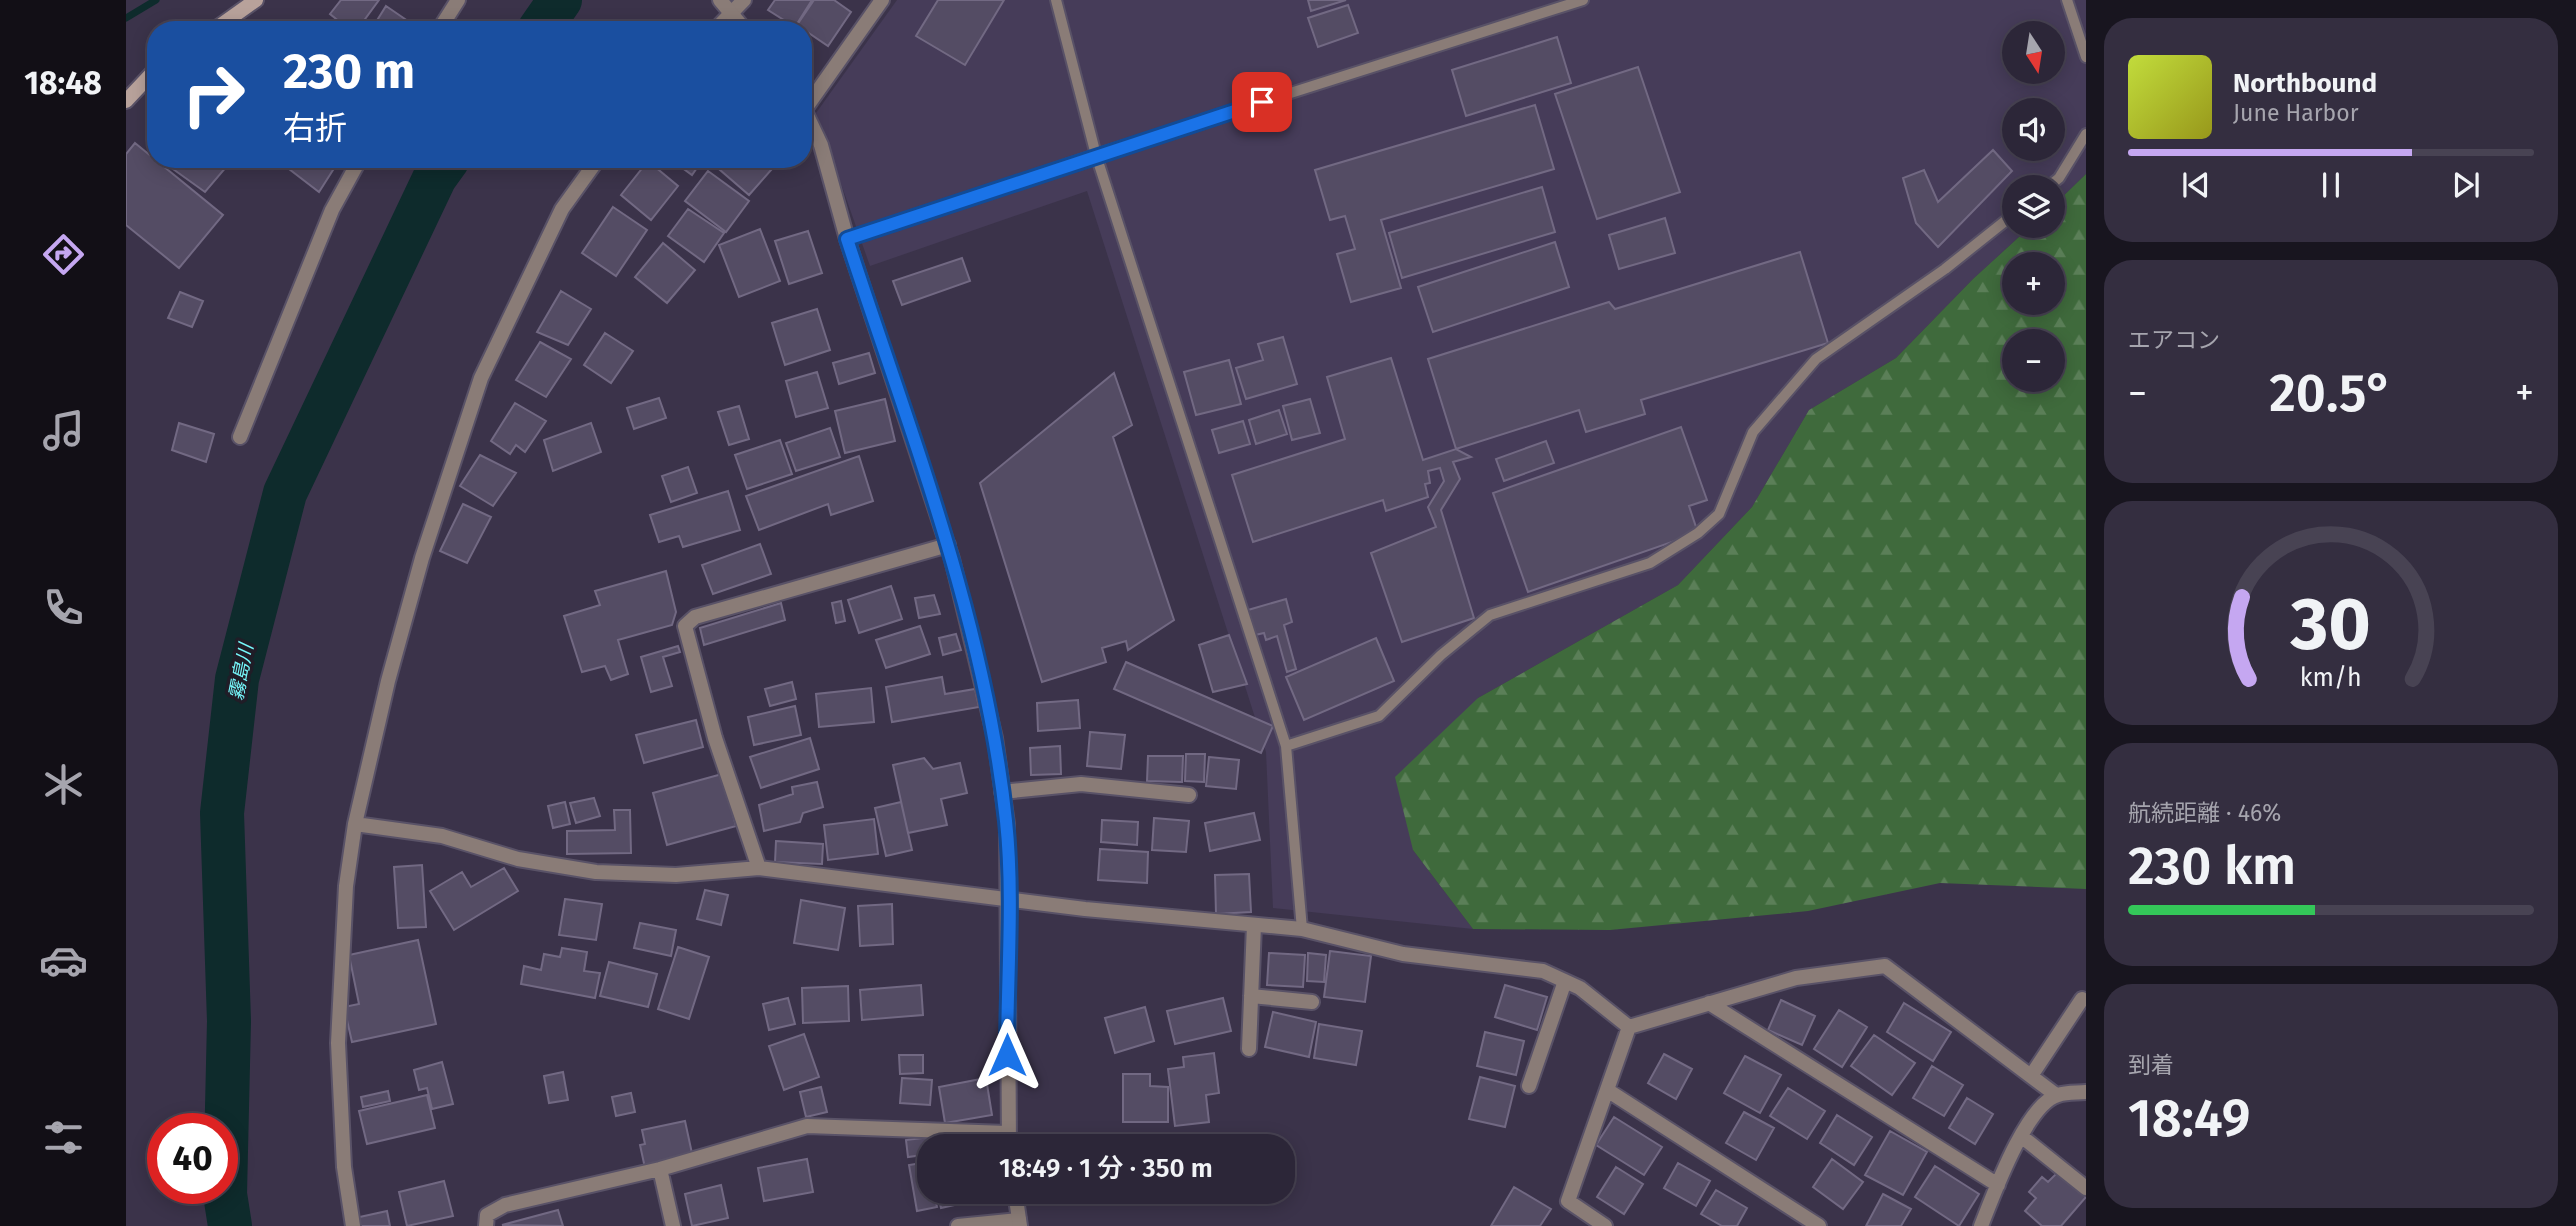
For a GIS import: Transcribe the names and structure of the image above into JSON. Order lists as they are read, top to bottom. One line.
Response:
{"water":["霧島川"],"north":"bottom","page":{"tabs":"18:48","map_buttons":["+","−"],"turn":["230 m","右折"],"song":["Northbound","June Harbor"],"tile":["エアコン",["航続距離 · 46%","230 km"],["到着","18:49"]],"heat":["−","20.5°","+"],"limit":"40","trip":"18:49 · 1 分 · 350 m","gauge":["30","km/h"]}}
